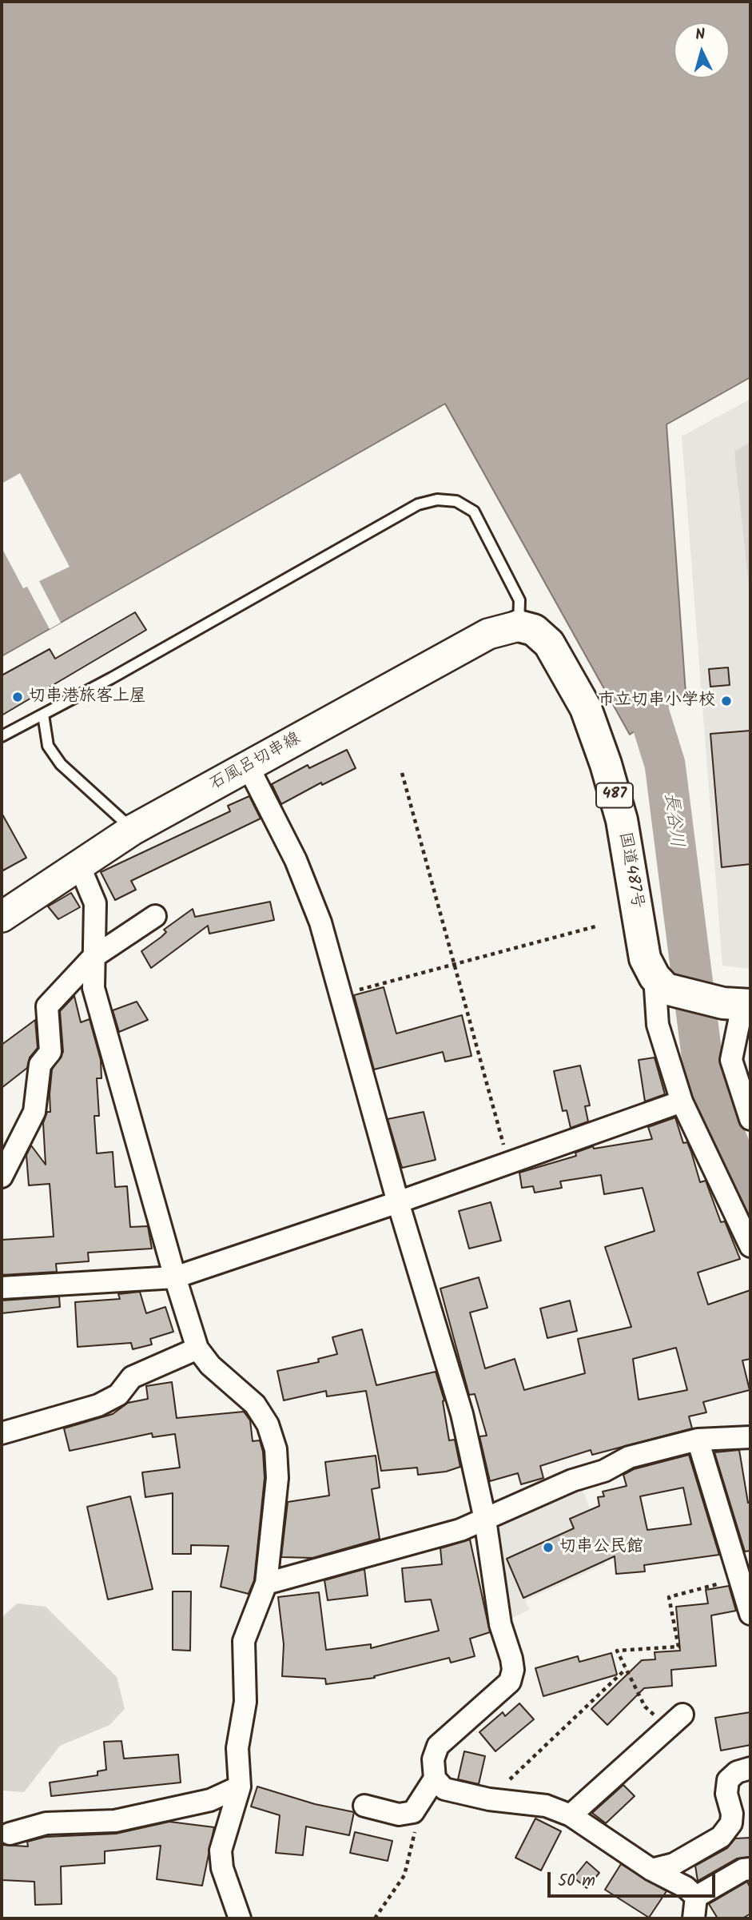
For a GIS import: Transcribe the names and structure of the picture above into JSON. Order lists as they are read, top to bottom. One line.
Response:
{"streets":{"highway":["487","国道487号"],"main road":["石風呂切串線"]},"crossings":[["石風呂切串線","国道487号"]],"water":["長谷川"],"places":["切串港旅客上屋","市立切串小学校","切串公民館"],"scale_bar":"50 m","north":"top"}
